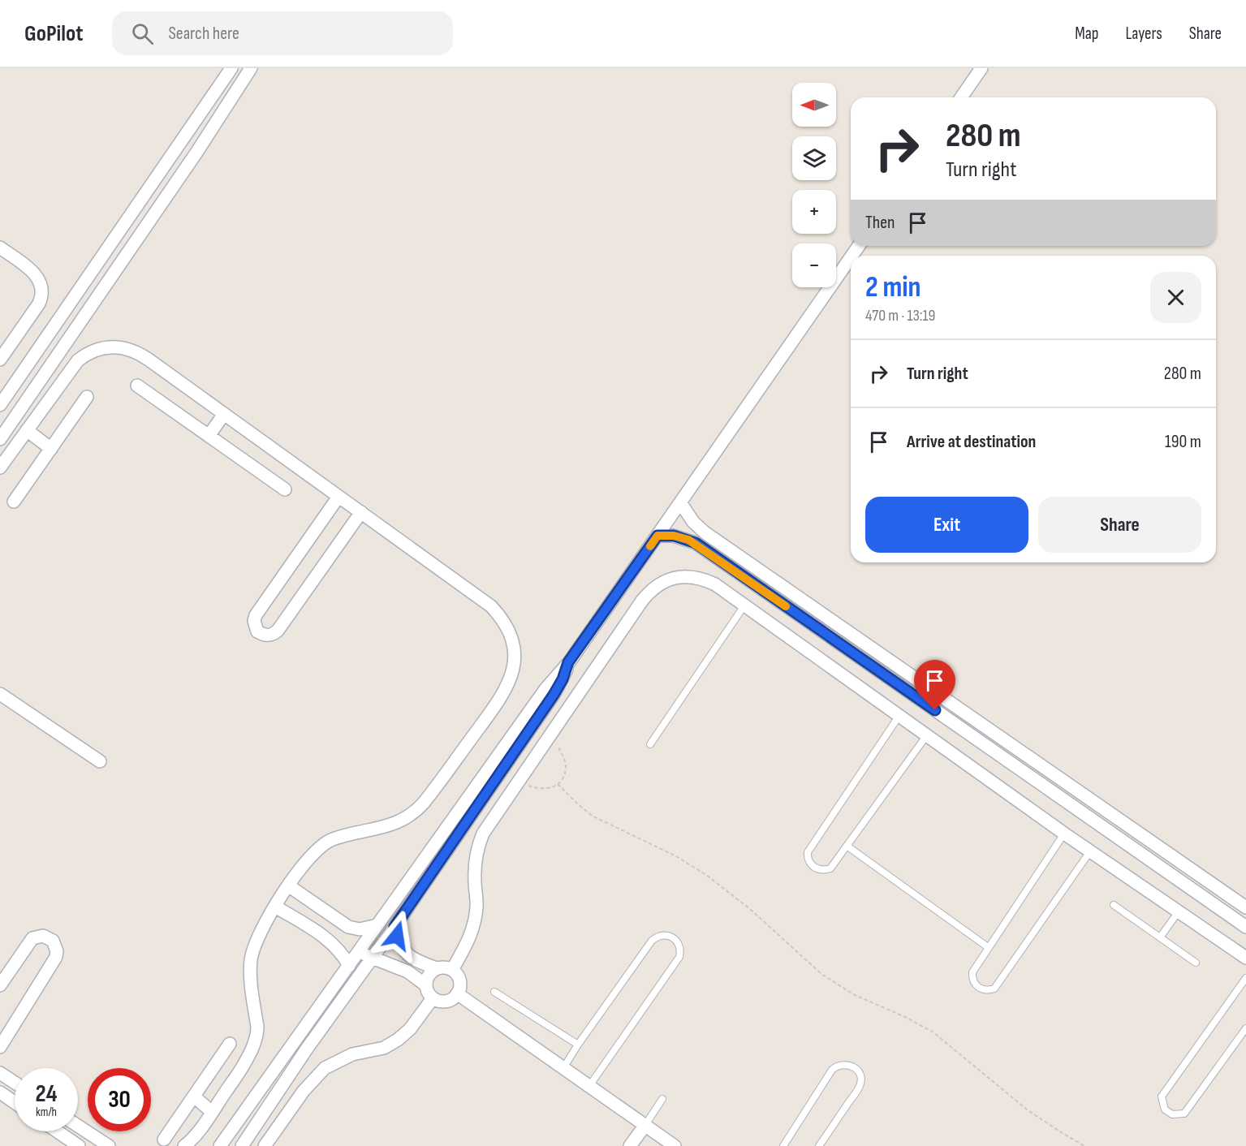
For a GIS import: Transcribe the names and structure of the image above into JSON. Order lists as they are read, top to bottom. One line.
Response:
{"north":"left","page":{"header":"GoPilot","search":"Search here","nav":["Map","Layers","Share"],"map_buttons":["+","−"],"turn":["280 m","Turn right"],"then":"Then","heading":["2 min","470 m · 13:19"],"list":[{"name":"Turn right","value":"280 m"},{"name":"Arrive at destination","value":"190 m"}],"buttons":["Exit","Share"],"speed":"24 km/h","limit":"30"}}
